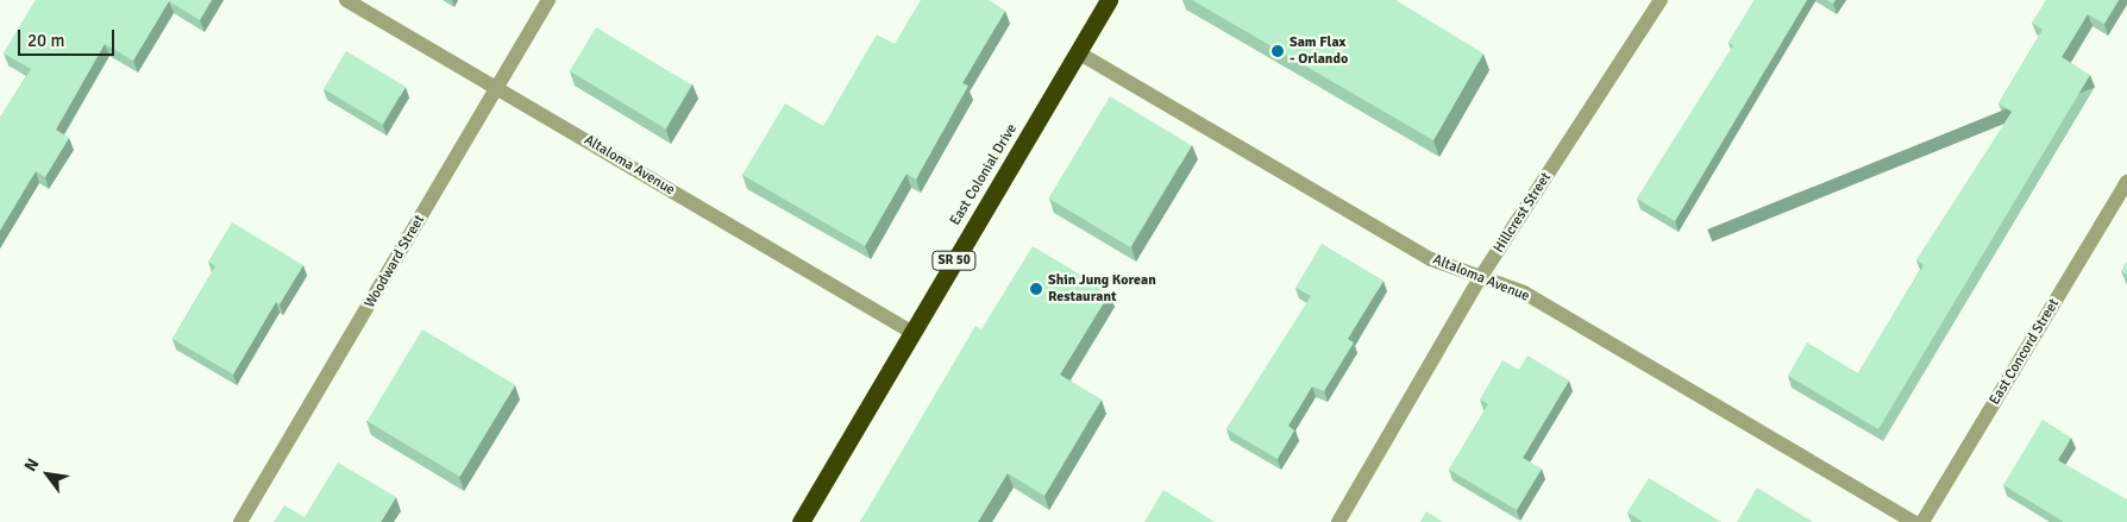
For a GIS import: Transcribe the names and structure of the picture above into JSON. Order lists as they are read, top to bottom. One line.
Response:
{"streets":{"highway":["East Colonial Drive","SR 50"],"street":["Altaloma Avenue","Hillcrest Street","Woodward Street","East Concord Street"]},"crossings":[["Altaloma Avenue","East Colonial Drive"],["Altaloma Avenue","Hillcrest Street"],["Altaloma Avenue","Woodward Street"]],"places":["Sam Flax - Orlando","Shin Jung Korean Restaurant"],"scale_bar":"20 m","north":"top left"}
